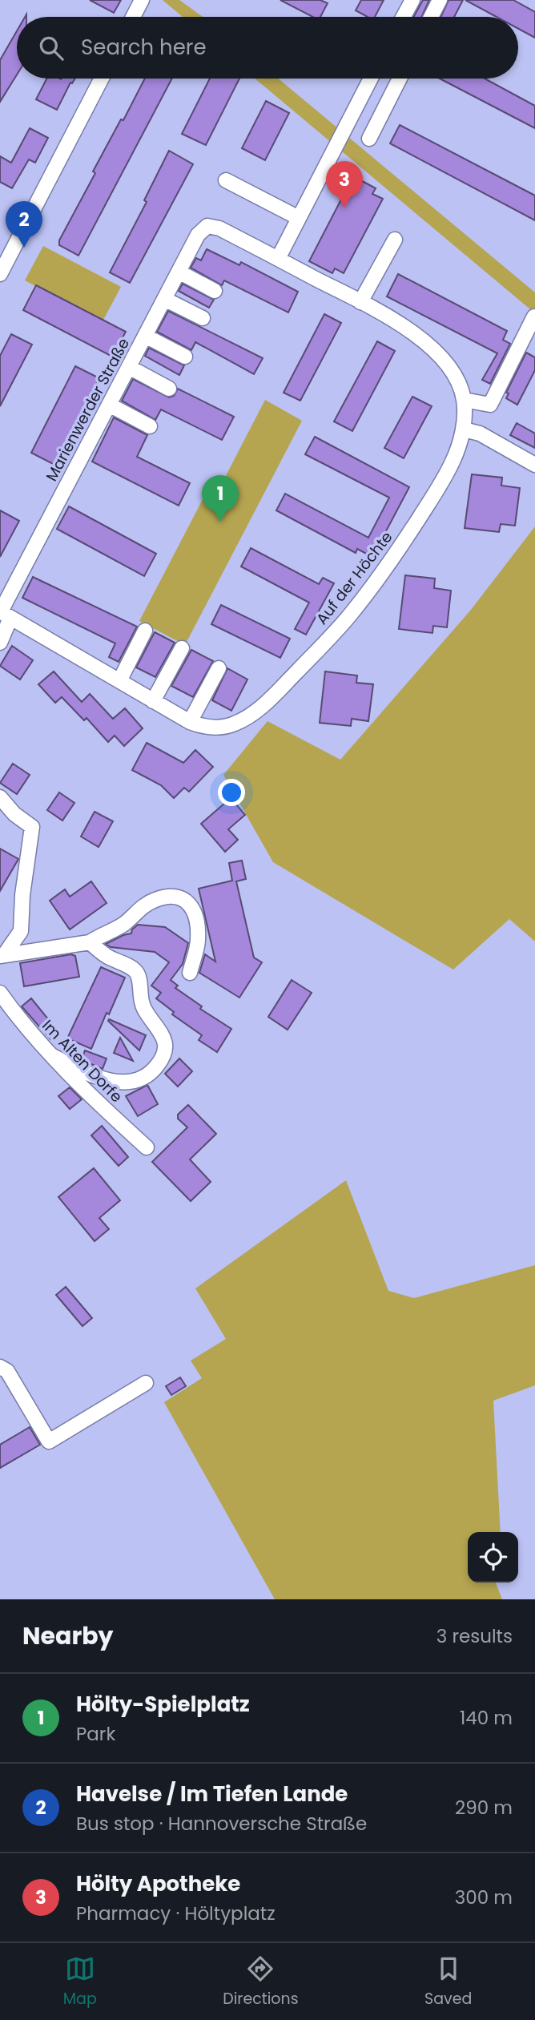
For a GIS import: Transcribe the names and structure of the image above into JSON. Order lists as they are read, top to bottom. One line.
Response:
{"streets":{"street":["Marienwerder Straße","Auf der Höchte","Im Alten Dorfe"]},"crossings":[["Marienwerder Straße","Auf der Höchte"]],"page":{"search":"Search here","pins":["3","2","1"],"heading":["Nearby","3 results"],"list":[{"mark":"1","name":"Hölty-Spielplatz","note":"Park","value":"140 m"},{"mark":"2","name":"Havelse / Im Tiefen Lande","note":"Bus stop · Hannoversche Straße","value":"290 m"},{"mark":"3","name":"Hölty Apotheke","note":"Pharmacy · Höltyplatz","value":"300 m"}],"nav":["Map","Directions","Saved"]}}
